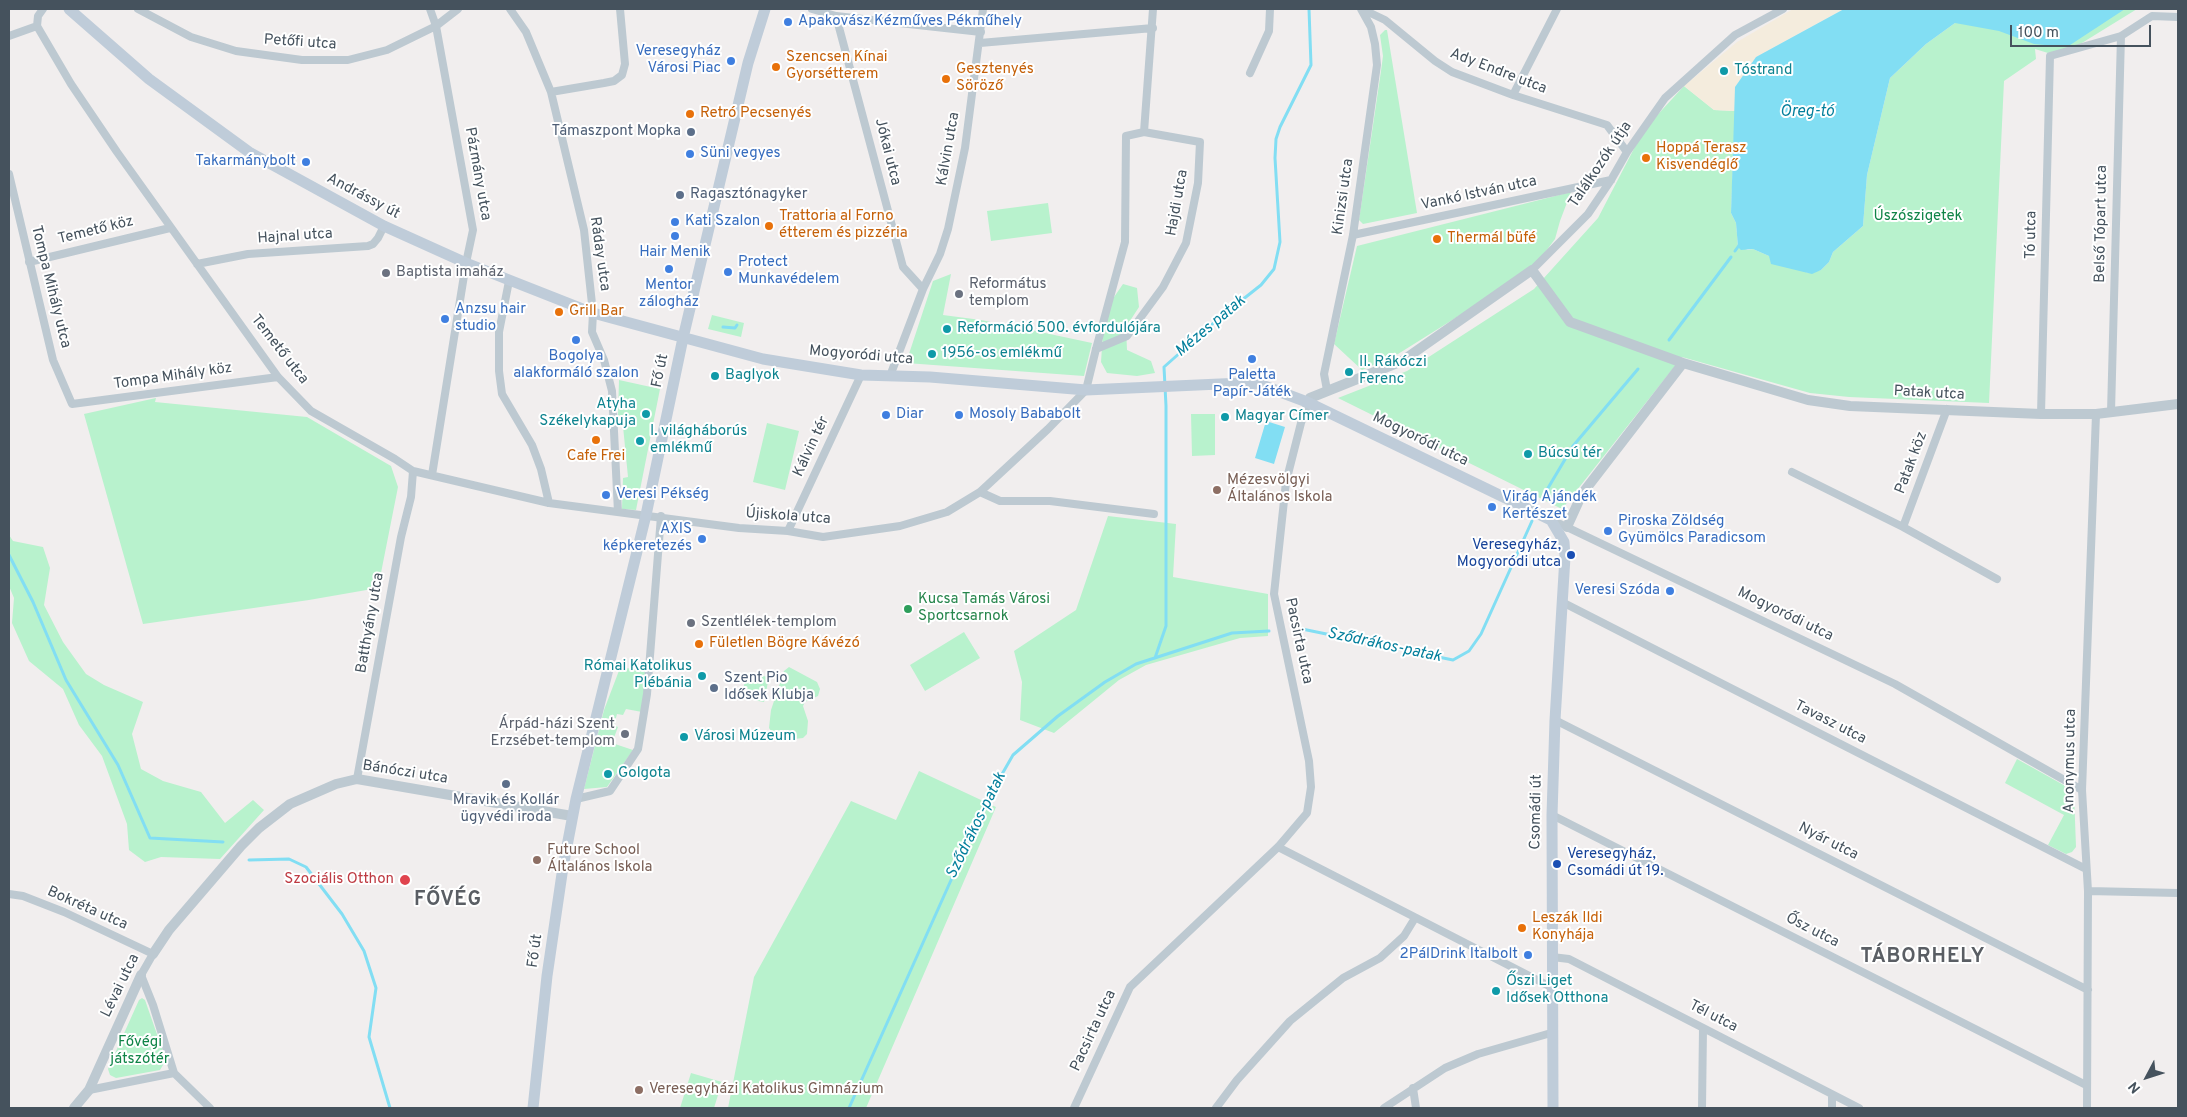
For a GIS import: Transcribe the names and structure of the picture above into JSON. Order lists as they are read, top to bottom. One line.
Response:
{"streets":{"main road":["Andrássy út","Mogyoródi utca","Fő út","Csomádi út"],"street":["Petőfi utca","Ady Endre utca","Kálvin utca","Jókai utca","Találkozók útja","Pázmány utca","Vankó István utca","Kinizsi utca","Hajdi utca","Belső Tópart utca","Temető köz","Tó utca","Hajnal utca","Ráday utca","Tompa Mihály utca","Temető utca","Tompa Mihály köz","Patak utca","Kálvin tér","Patak köz","Újiskola utca","Batthyány utca","Pacsirta utca","Tavasz utca","Anonymus utca","Bánóczi utca","Nyár utca","Bokréta utca","Ősz utca","Lévai utca","Tél utca"]},"crossings":[["Petőfi utca","Pázmány utca"],["Ady Endre utca","Találkozók útja"],["Ady Endre utca","Kinizsi utca"],["Kálvin utca","Jókai utca"],["Találkozók útja","Vankó István utca"],["Találkozók útja","Kinizsi utca"],["Találkozók útja","Mogyoródi utca"],["Találkozók útja","Patak utca"],["Találkozók útja","Pacsirta utca"],["Pázmány utca","Andrássy út"],["Pázmány utca","Temető utca"],["Vankó István utca","Kinizsi utca"],["Andrássy út","Hajnal utca"],["Andrássy út","Ráday utca"],["Andrássy út","Mogyoródi utca"],["Andrássy út","Fő út"],["Belső Tópart utca","Tó utca"],["Belső Tópart utca","Patak utca"],["Temető köz","Tompa Mihály utca"],["Temető köz","Temető utca"],["Tó utca","Patak utca"],["Hajnal utca","Temető utca"],["Ráday utca","Temető utca"],["Tompa Mihály utca","Tompa Mihály köz"],["Temető utca","Fő út"],["Temető utca","Tompa Mihály köz"],["Temető utca","Újiskola utca"],["Temető utca","Batthyány utca"],["Mogyoródi utca","Fő út"],["Mogyoródi utca","Kálvin tér"],["Mogyoródi utca","Újiskola utca"],["Mogyoródi utca","Pacsirta utca"],["Mogyoródi utca","Anonymus utca"],["Mogyoródi utca","Csomádi út"],["Fő út","Újiskola utca"],["Fő út","Bánóczi utca"],["Patak utca","Patak köz"],["Patak utca","Anonymus utca"],["Kálvin tér","Újiskola utca"],["Batthyány utca","Bánóczi utca"],["Tavasz utca","Anonymus utca"],["Tavasz utca","Csomádi út"],["Anonymus utca","Nyár utca"],["Anonymus utca","Ősz utca"],["Bánóczi utca","Bokréta utca"],["Bánóczi utca","Lévai utca"],["Csomádi út","Nyár utca"],["Csomádi út","Ősz utca"],["Csomádi út","Tél utca"],["Bokréta utca","Lévai utca"]],"districts":["FŐVÉG","TÁBORHELY"],"water":["Öreg-tó","Mézes patak","Sződrákos-patak"],"parks":["Úszószigetek","Fővégi játszótér"],"places":["Apakovász Kézműves Pékműhely","Veresegyház Városi Piac","Szencsen Kínai Gyorsétterem","Tóstrand","Gesztenyés Söröző","Retró Pecsenyés","Támaszpont Mopka","Süni vegyes","Hoppá Terasz Kisvendéglő","Takarmánybolt","Ragasztónagyker","Kati Szalon","Trattoria al Forno étterem és pizzéria","Hair Menik","Thermál büfé","Mentor zálogház","Protect Munkavédelem","Baptista imaház","Református templom","Grill Bar","Anzsu hair studio","Reformáció 500. évfordulójára","Bogolya alakformáló szalon","1956-os emlékmű","Paletta Papír-Játék","II. Rákóczi Ferenc","Baglyok","Atyha Székelykapuja","Diar","Mosoly Bababolt","Magyar Címer","Cafe Frei","I. világháborús emlékmű","Búcsú tér","Mézesvölgyi Általános Iskola","Veresi Pékség","Virág Ajándék Kertészet","Piroska Zöldség Gyümölcs Paradicsom","AXIS képkeretezés","Veresegyház, Mogyoródi utca","Veresi Szóda","Kucsa Tamás Városi Sportcsarnok","Szentlélek-templom","Fületlen Bögre Kávézó","Római Katolikus Plébánia","Szent Pio Idősek Klubja","Árpád-házi Szent Erzsébet-templom","Városi Múzeum","Golgota","Mravik és Kollár ügyvédi iroda","Future School Általános Iskola","Veresegyház, Csomádi út 19.","Szociális Otthon","Leszák Ildi Konyhája","2PálDrink Italbolt","Őszi Liget Idősek Otthona","Veresegyházi Katolikus Gimnázium"],"scale_bar":"100 m","north":"bottom left"}
